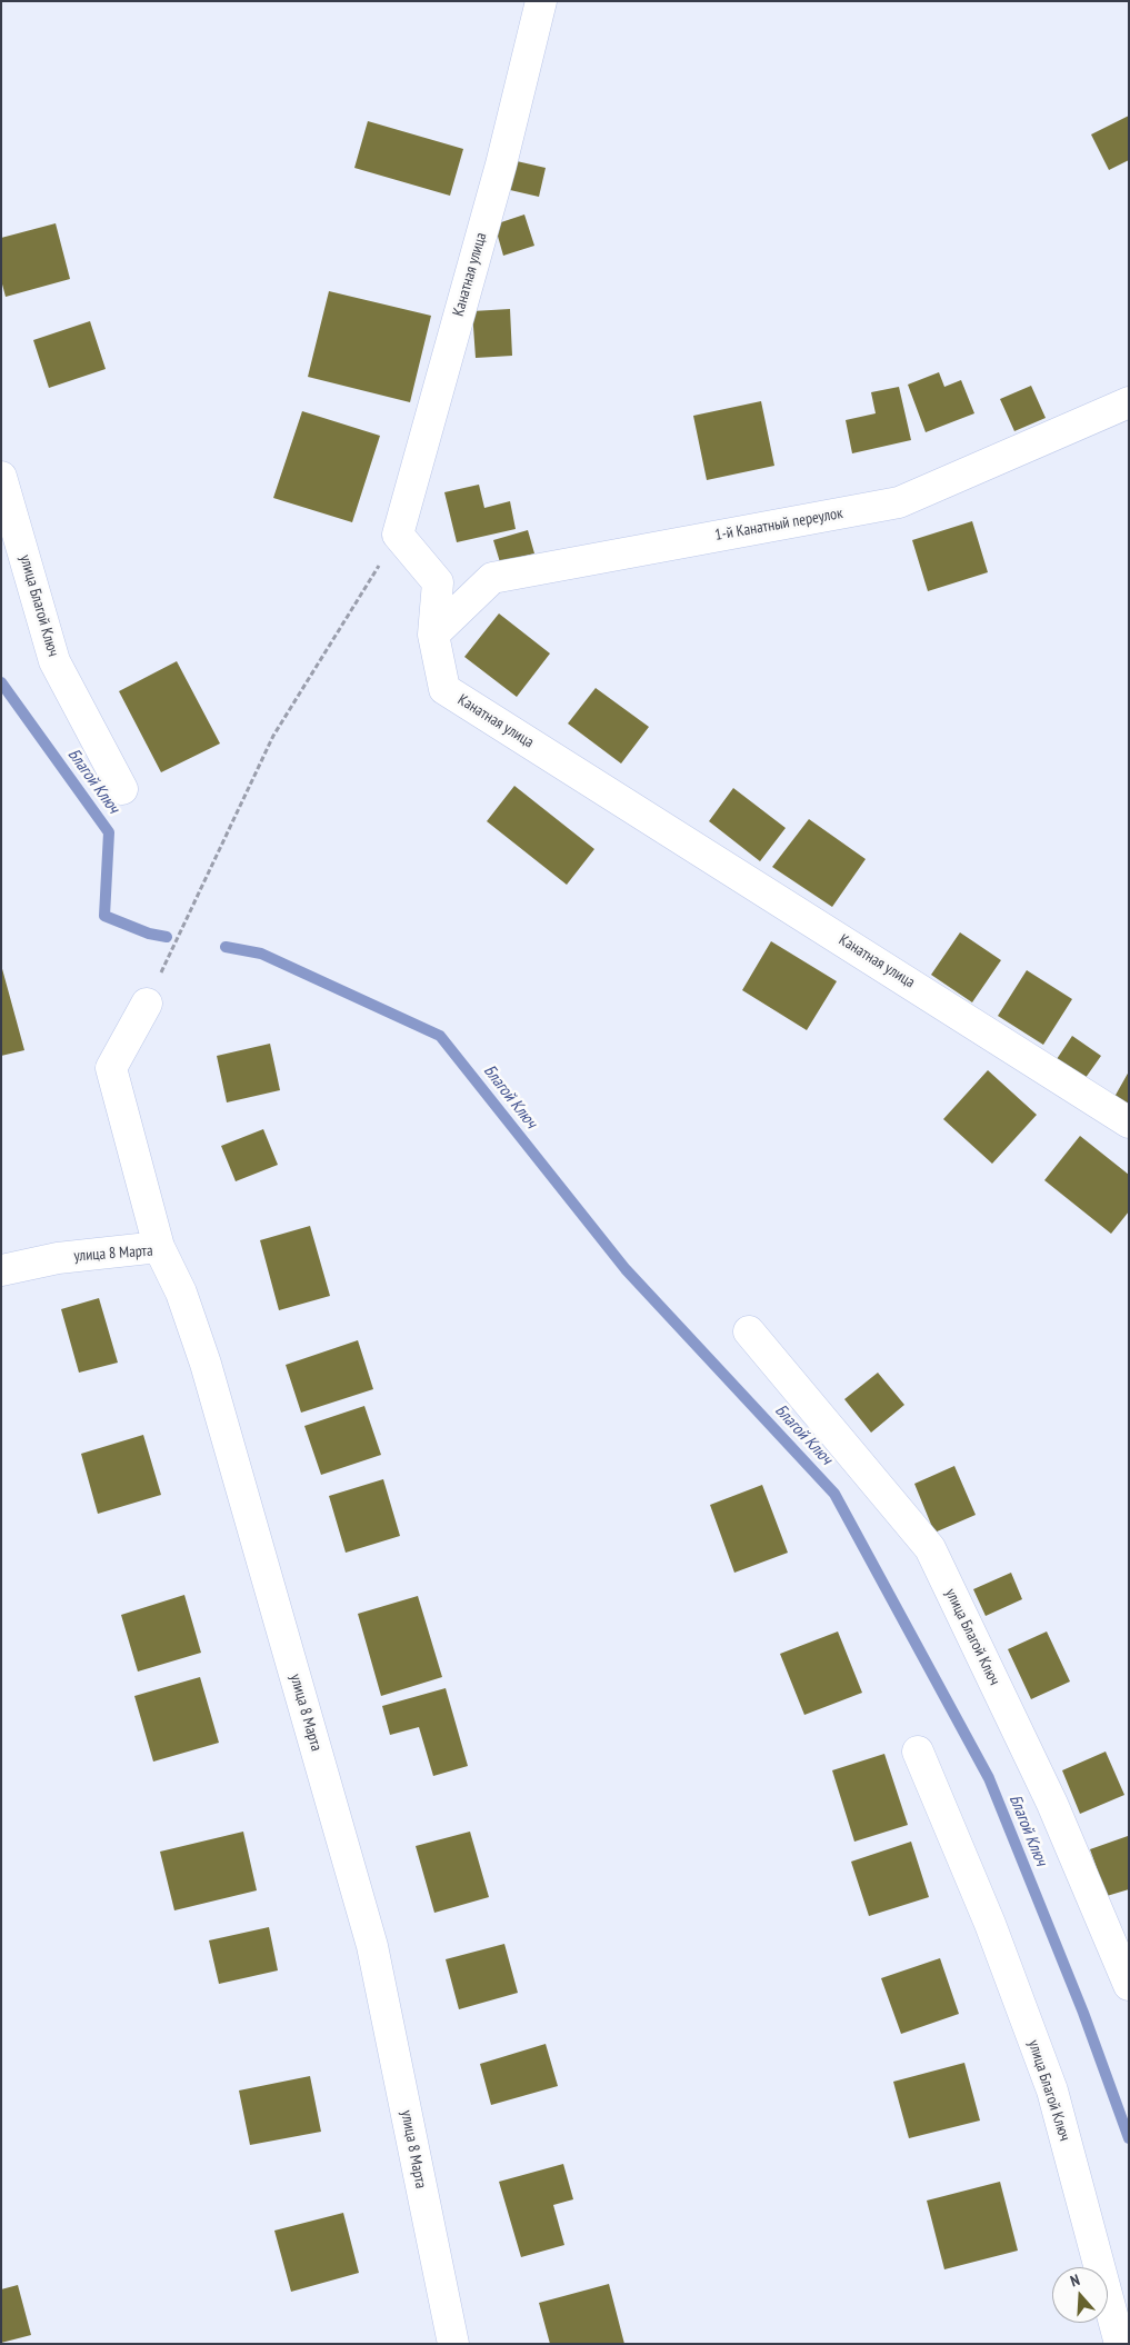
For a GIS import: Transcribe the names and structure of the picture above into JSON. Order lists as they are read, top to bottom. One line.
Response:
{"streets":{"street":["Канатная улица","1-й Канатный переулок","улица Благой Ключ","улица 8 Марта"]},"crossings":[["Канатная улица","1-й Канатный переулок"]],"water":["Благой Ключ"],"north":"top"}
